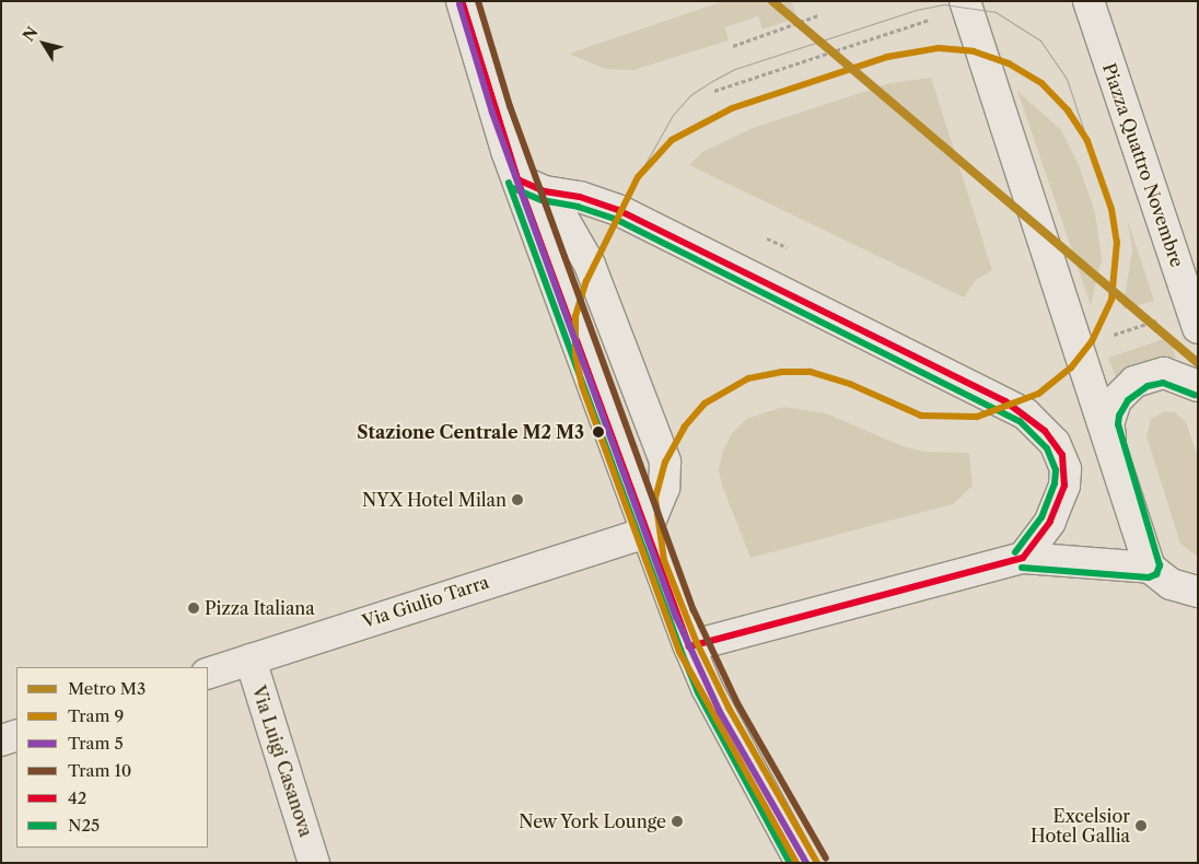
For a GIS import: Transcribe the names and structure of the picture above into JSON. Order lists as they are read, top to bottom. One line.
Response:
{"streets":{"street":["Piazza Quattro Novembre","Via Giulio Tarra","Via Luigi Casanova"]},"crossings":[["Via Giulio Tarra","Via Luigi Casanova"]],"places":["Stazione Centrale M2 M3","NYX Hotel Milan","Pizza Italiana","New York Lounge","Excelsior Hotel Gallia"],"lines":["metro line M3","tram line 10","transit line 42","tram line 5","tram line 9","transit line N25"],"legend":["Metro M3","Tram 9","Tram 5","Tram 10","42","N25"],"north":"top left"}
